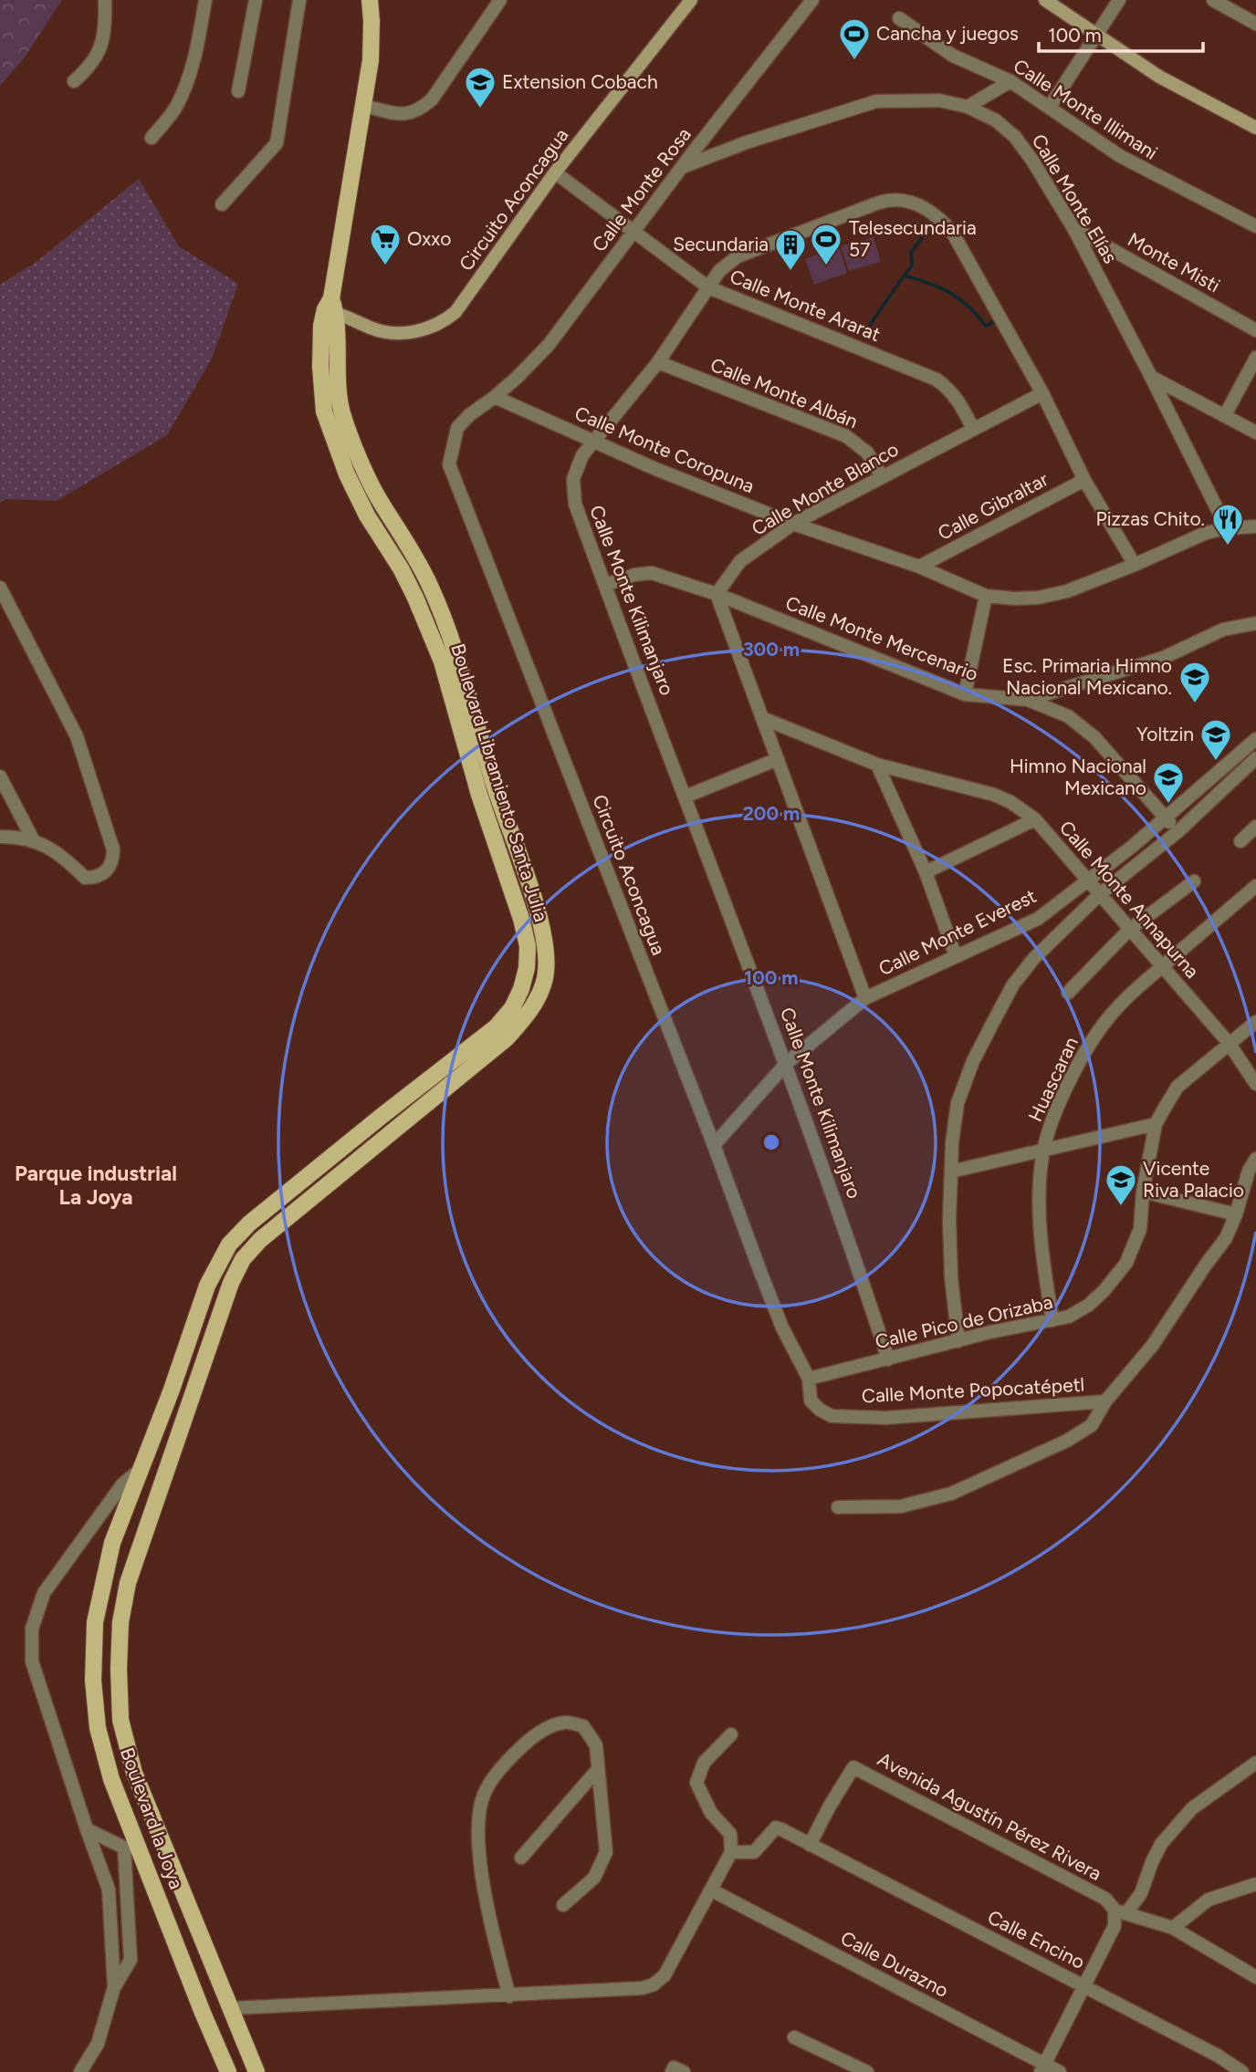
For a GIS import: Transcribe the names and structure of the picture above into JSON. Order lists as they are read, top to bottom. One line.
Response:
{"streets":{"main road":["Boulevard Libramiento Santa Julia","Boulevard la Joya"],"street":["Calle Monte Illimani","Calle Monte Rosa","Calle Monte Elías","Circuito Aconcagua","Monte Misti","Calle Monte Ararat","Calle Monte Albán","Calle Monte Coropuna","Calle Monte Blanco","Calle Gibraltar","Calle Monte Kilimanjaro","Calle Monte Mercenario","Calle Monte Annapurna","Calle Monte Everest","Huascaran","Calle Pico de Orizaba","Calle Monte Popocatépetl","Avenida Agustín Pérez Rivera","Calle Encino","Calle Durazno"]},"crossings":[["Calle Monte Rosa","Calle Monte Elías"],["Calle Monte Rosa","Circuito Aconcagua"],["Calle Monte Rosa","Calle Monte Ararat"],["Calle Monte Rosa","Calle Monte Coropuna"],["Calle Monte Elías","Monte Misti"],["Calle Monte Elías","Calle Monte Coropuna"],["Circuito Aconcagua","Calle Monte Ararat"],["Circuito Aconcagua","Calle Monte Coropuna"],["Circuito Aconcagua","Boulevard Libramiento Santa Julia"],["Circuito Aconcagua","Calle Monte Everest"],["Circuito Aconcagua","Calle Pico de Orizaba"],["Circuito Aconcagua","Calle Monte Popocatépetl"],["Calle Monte Ararat","Calle Monte Blanco"],["Calle Monte Ararat","Calle Monte Kilimanjaro"],["Calle Monte Albán","Calle Monte Blanco"],["Calle Monte Albán","Calle Monte Kilimanjaro"],["Calle Monte Coropuna","Calle Monte Blanco"],["Calle Monte Coropuna","Calle Gibraltar"],["Calle Monte Coropuna","Calle Monte Kilimanjaro"],["Calle Monte Blanco","Calle Monte Kilimanjaro"],["Calle Monte Blanco","Calle Monte Mercenario"],["Calle Gibraltar","Calle Monte Kilimanjaro"],["Calle Monte Kilimanjaro","Calle Monte Mercenario"],["Calle Monte Kilimanjaro","Calle Monte Everest"],["Calle Monte Kilimanjaro","Calle Pico de Orizaba"],["Boulevard Libramiento Santa Julia","Boulevard la Joya"],["Calle Monte Annapurna","Calle Monte Everest"],["Calle Monte Annapurna","Huascaran"],["Calle Monte Annapurna","Calle Pico de Orizaba"],["Huascaran","Calle Pico de Orizaba"],["Calle Pico de Orizaba","Calle Monte Popocatépetl"],["Avenida Agustín Pérez Rivera","Calle Encino"]],"districts":["Parque industrial La Joya"],"places":{"sports":["Cancha y juegos","Telesecundaria 57"],"school or university":["Extension Cobach","Esc. Primaria Himno Nacional Mexicano.","Yoltzin","Himno Nacional Mexicano","Vicente Riva Palacio"],"supermarket":["Oxxo"],"building":["Secundaria"],"restaurant":["Pizzas Chito."]},"scale_bar":"100 m","rings":["300 m","200 m","100 m"]}
